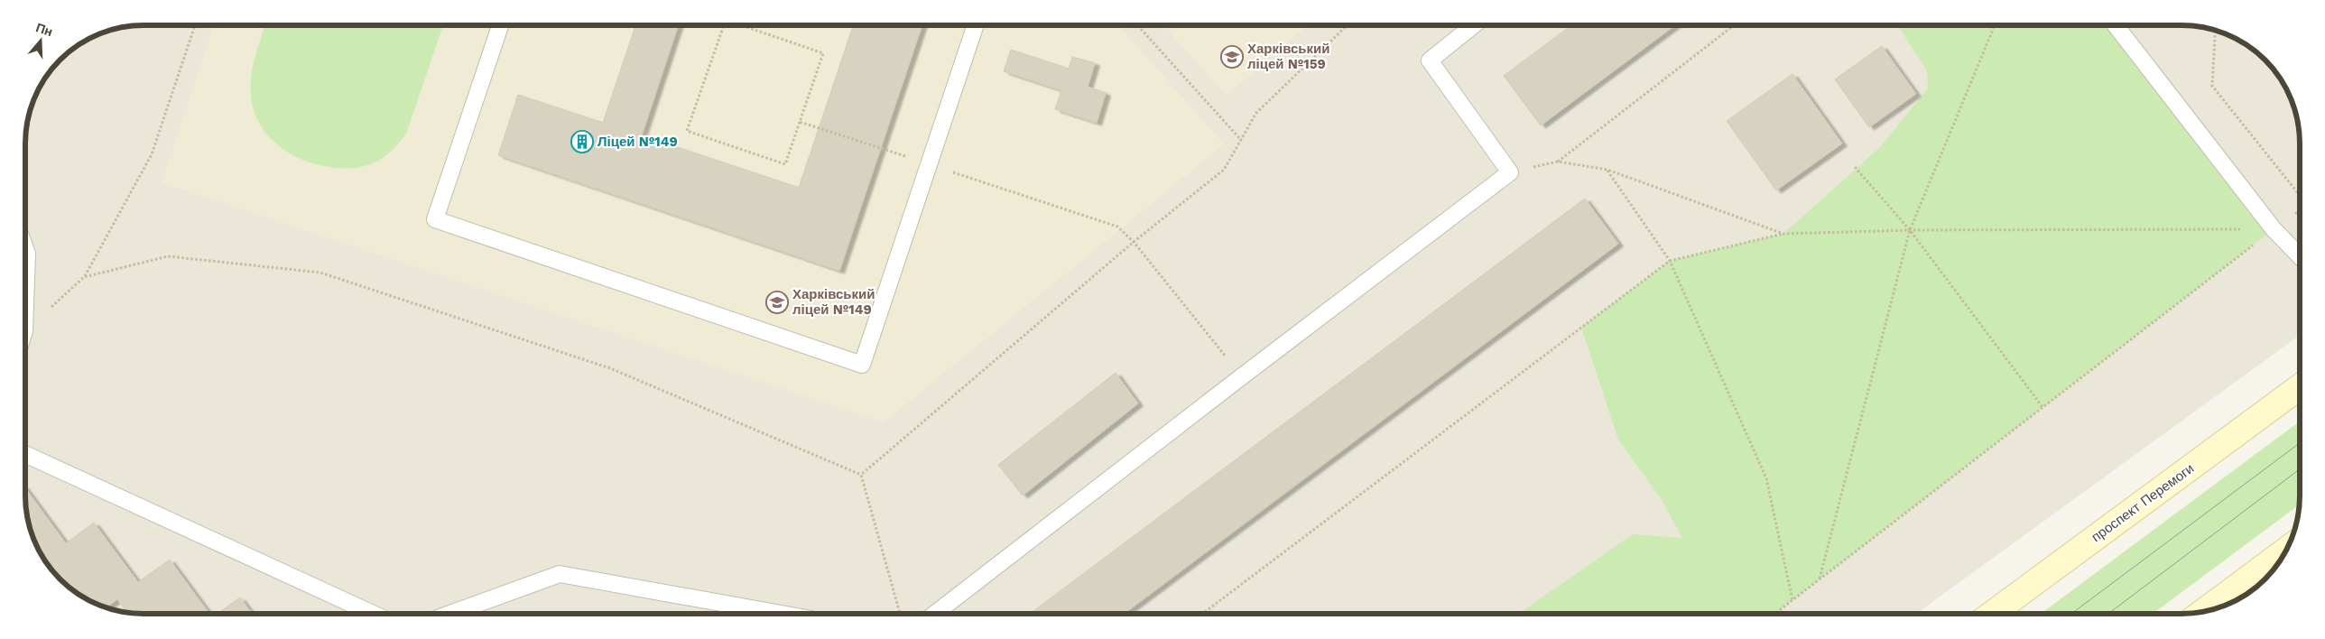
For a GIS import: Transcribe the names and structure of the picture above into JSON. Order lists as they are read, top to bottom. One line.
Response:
{"streets":{"main road":["проспект Перемоги"]},"places":{"school or university":["Харківський ліцей №159","Харківський ліцей №149"],"building":["Ліцей №149"]},"north":"top"}
